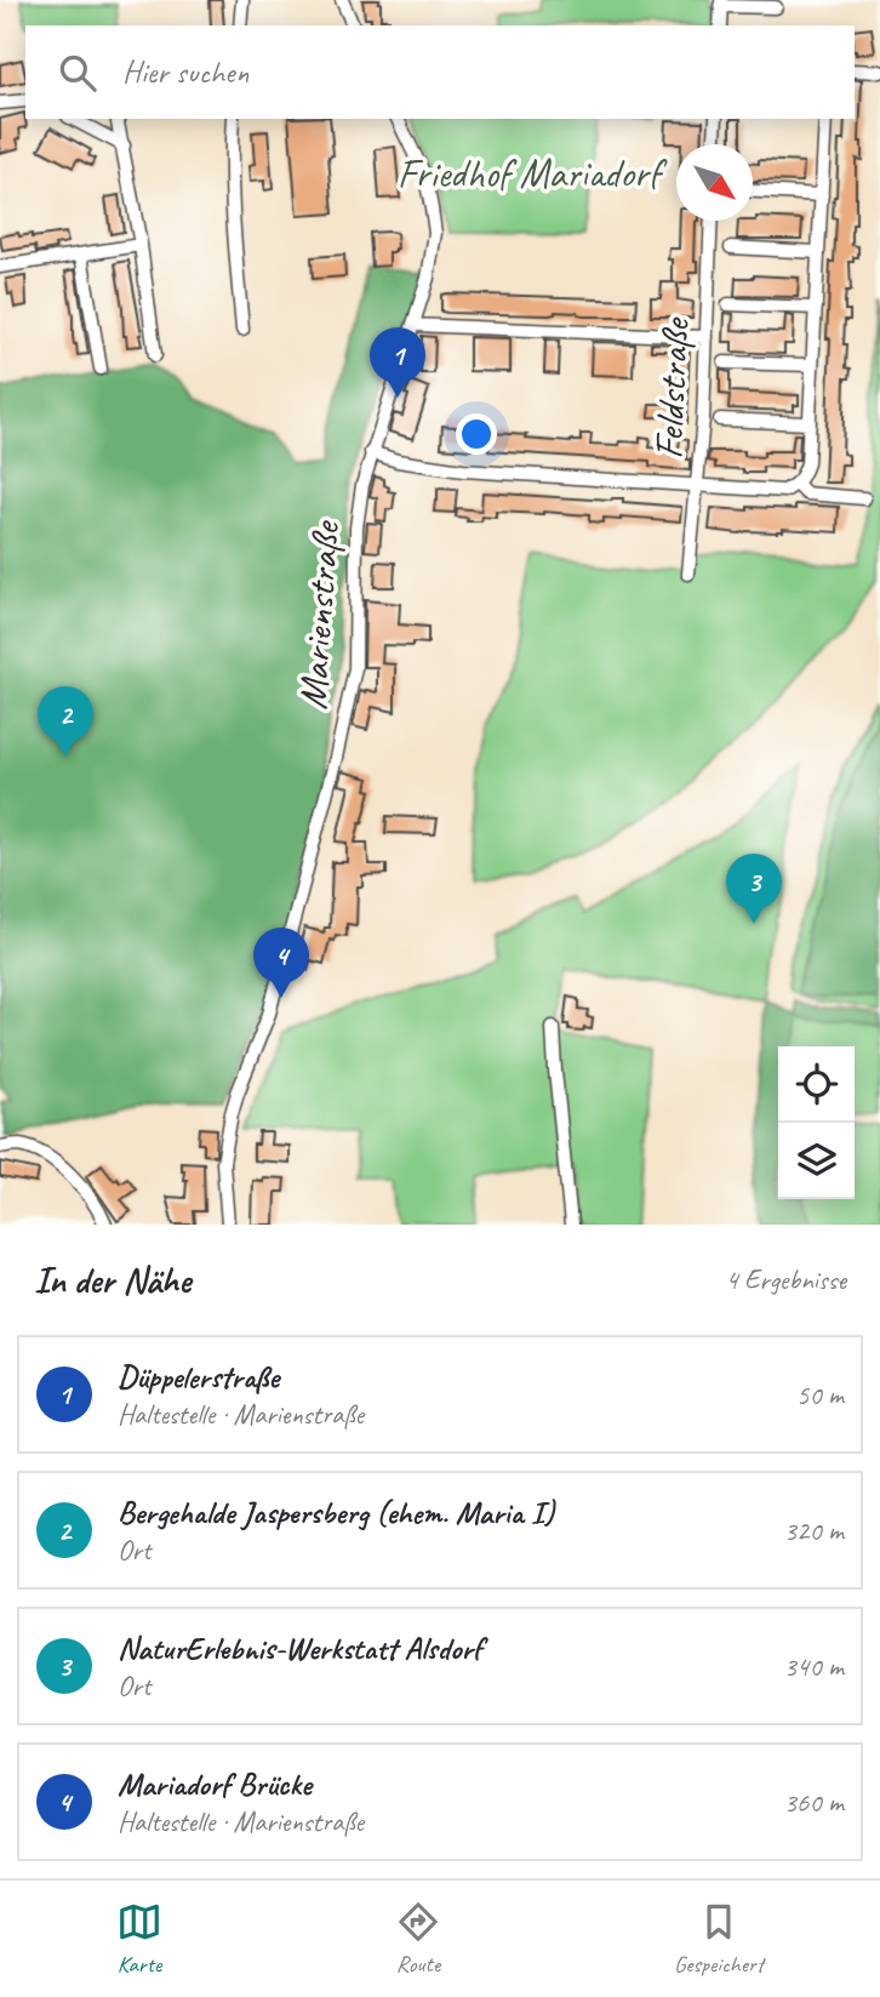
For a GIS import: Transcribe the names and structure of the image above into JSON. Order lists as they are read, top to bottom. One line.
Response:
{"streets":{"street":["Feldstraße","Marienstraße"]},"parks":["Friedhof Mariadorf"],"north":"bottom right","page":{"search":"Hier suchen","pins":["1","2","3","4"],"heading":["In der Nähe","4 Ergebnisse"],"list":[{"mark":"1","name":"Düppelerstraße","note":"Haltestelle · Marienstraße","value":"50 m"},{"mark":"2","name":"Bergehalde Jaspersberg (ehem. Maria I)","note":"Ort","value":"320 m"},{"mark":"3","name":"NaturErlebnis-Werkstatt Alsdorf","note":"Ort","value":"340 m"},{"mark":"4","name":"Mariadorf Brücke","note":"Haltestelle · Marienstraße","value":"360 m"}],"nav":["Karte","Route","Gespeichert"]}}
